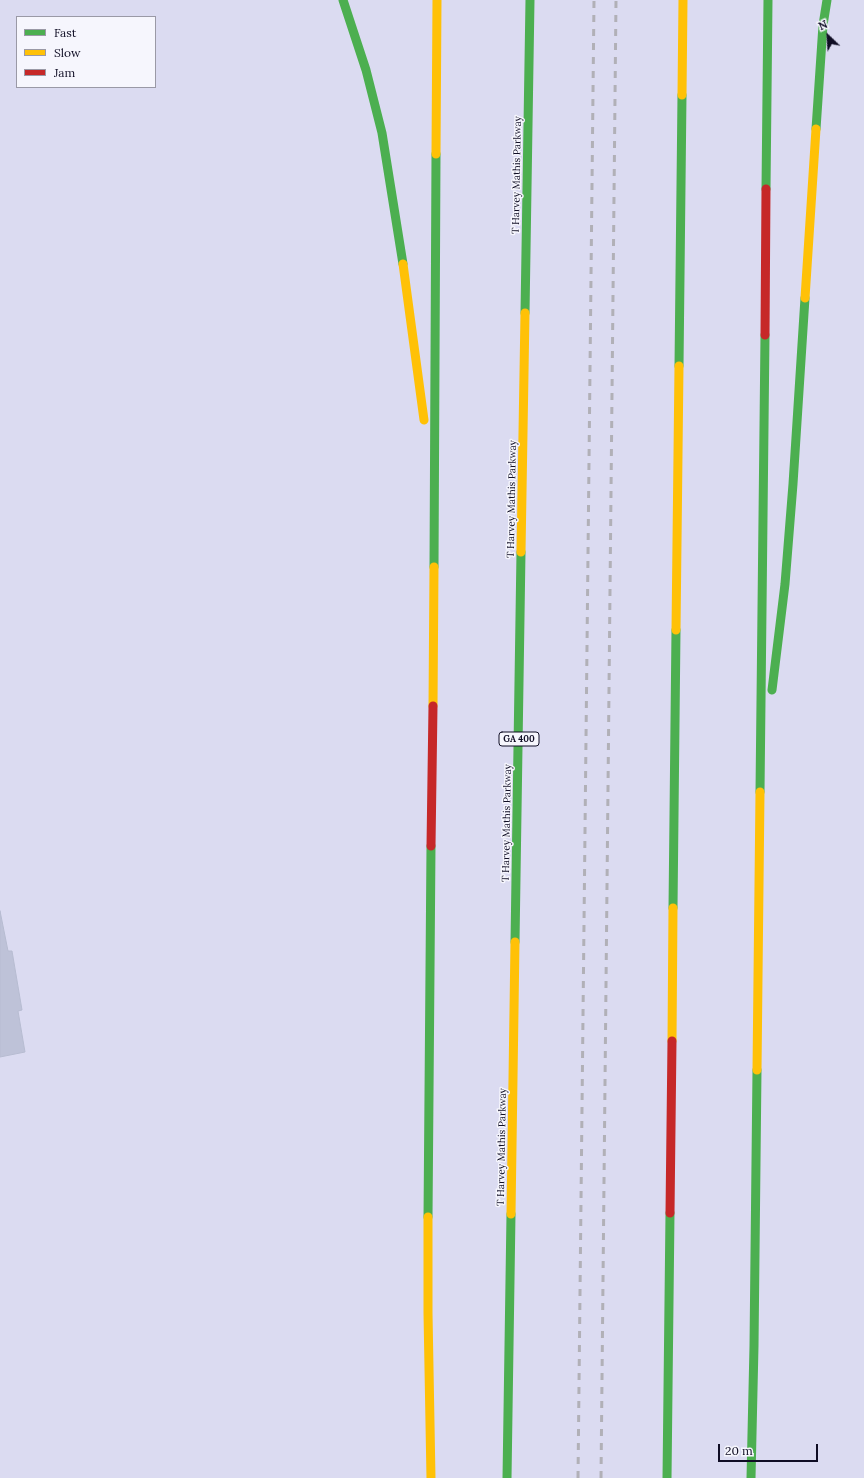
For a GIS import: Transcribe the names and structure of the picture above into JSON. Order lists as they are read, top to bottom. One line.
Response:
{"streets":{"highway":["T Harvey Mathis Parkway","GA 400"]},"legend":["Fast","Slow","Jam"],"scale_bar":"20 m","north":"top left"}
